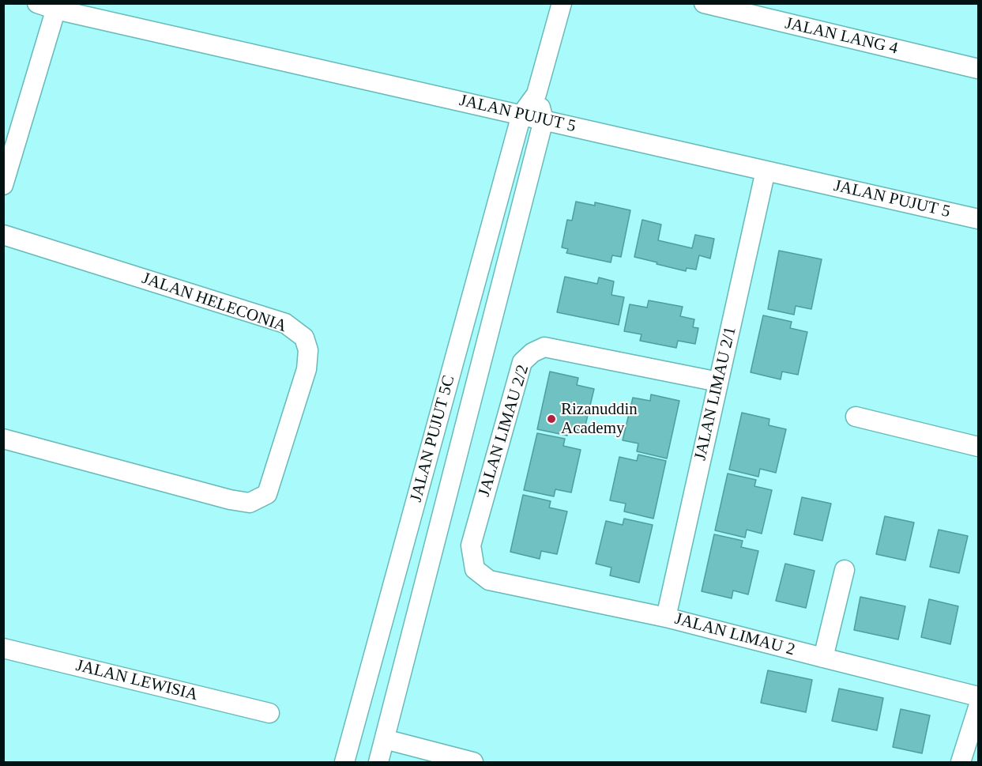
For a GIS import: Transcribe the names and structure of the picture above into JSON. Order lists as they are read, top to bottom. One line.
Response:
{"streets":{"street":["JALAN LANG 4","JALAN PUJUT 5","JALAN HELECONIA","JALAN LIMAU 2/1","JALAN LIMAU 2/2","JALAN PUJUT 5C","JALAN LIMAU 2","JALAN LEWISIA"]},"crossings":[["JALAN PUJUT 5","JALAN LIMAU 2/1"],["JALAN PUJUT 5","JALAN PUJUT 5C"],["JALAN LIMAU 2/1","JALAN LIMAU 2/2"],["JALAN LIMAU 2/1","JALAN LIMAU 2"],["JALAN LIMAU 2/2","JALAN LIMAU 2"]],"places":["Rizanuddin Academy"]}
